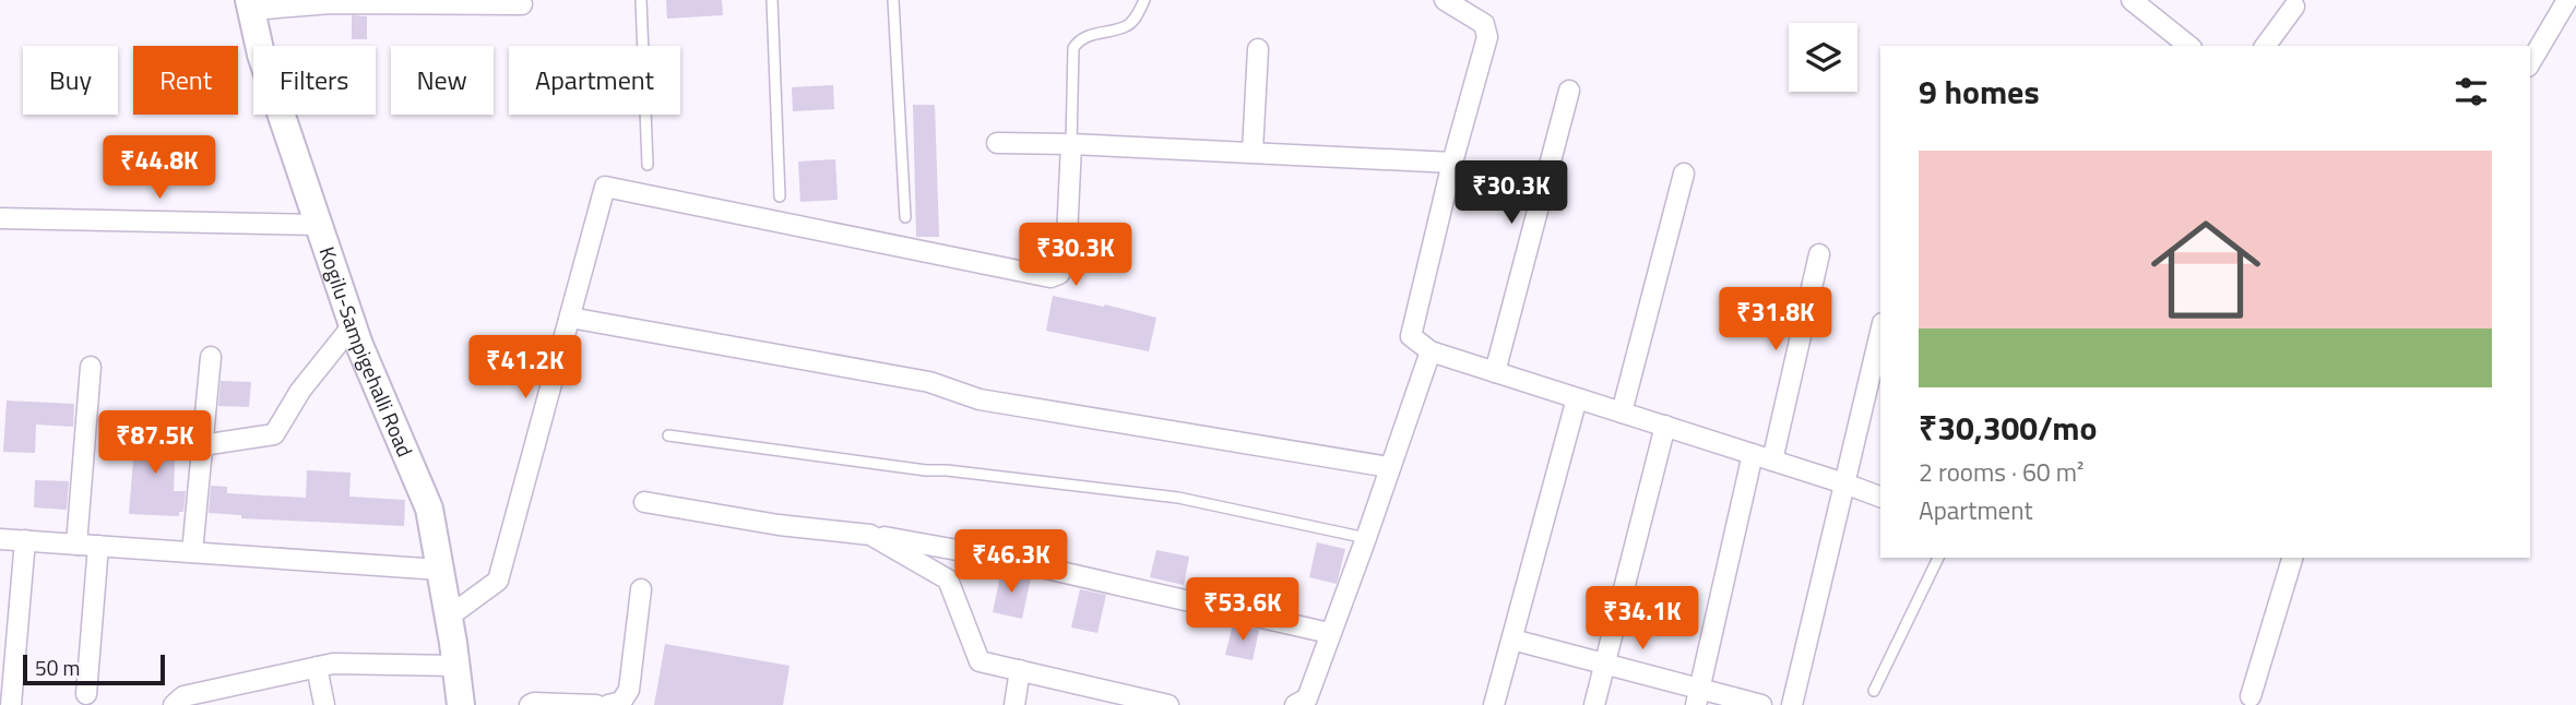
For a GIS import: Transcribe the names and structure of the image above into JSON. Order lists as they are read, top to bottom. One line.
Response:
{"streets":{"street":["Kogilu-Sampigehalli Road"]},"scale_bar":"50 m","page":{"chip":["Buy","Rent","Filters","New","Apartment"],"heading":"9 homes","price":["₹44.8K","₹30.3K","₹30.3K","₹31.8K","₹41.2K","₹87.5K","₹46.3K","₹53.6K","₹34.1K"],"list":[{"name":"₹30,300/mo","note":"2 rooms · 60 m² · Apartment"}],"scale":"50 m"}}
